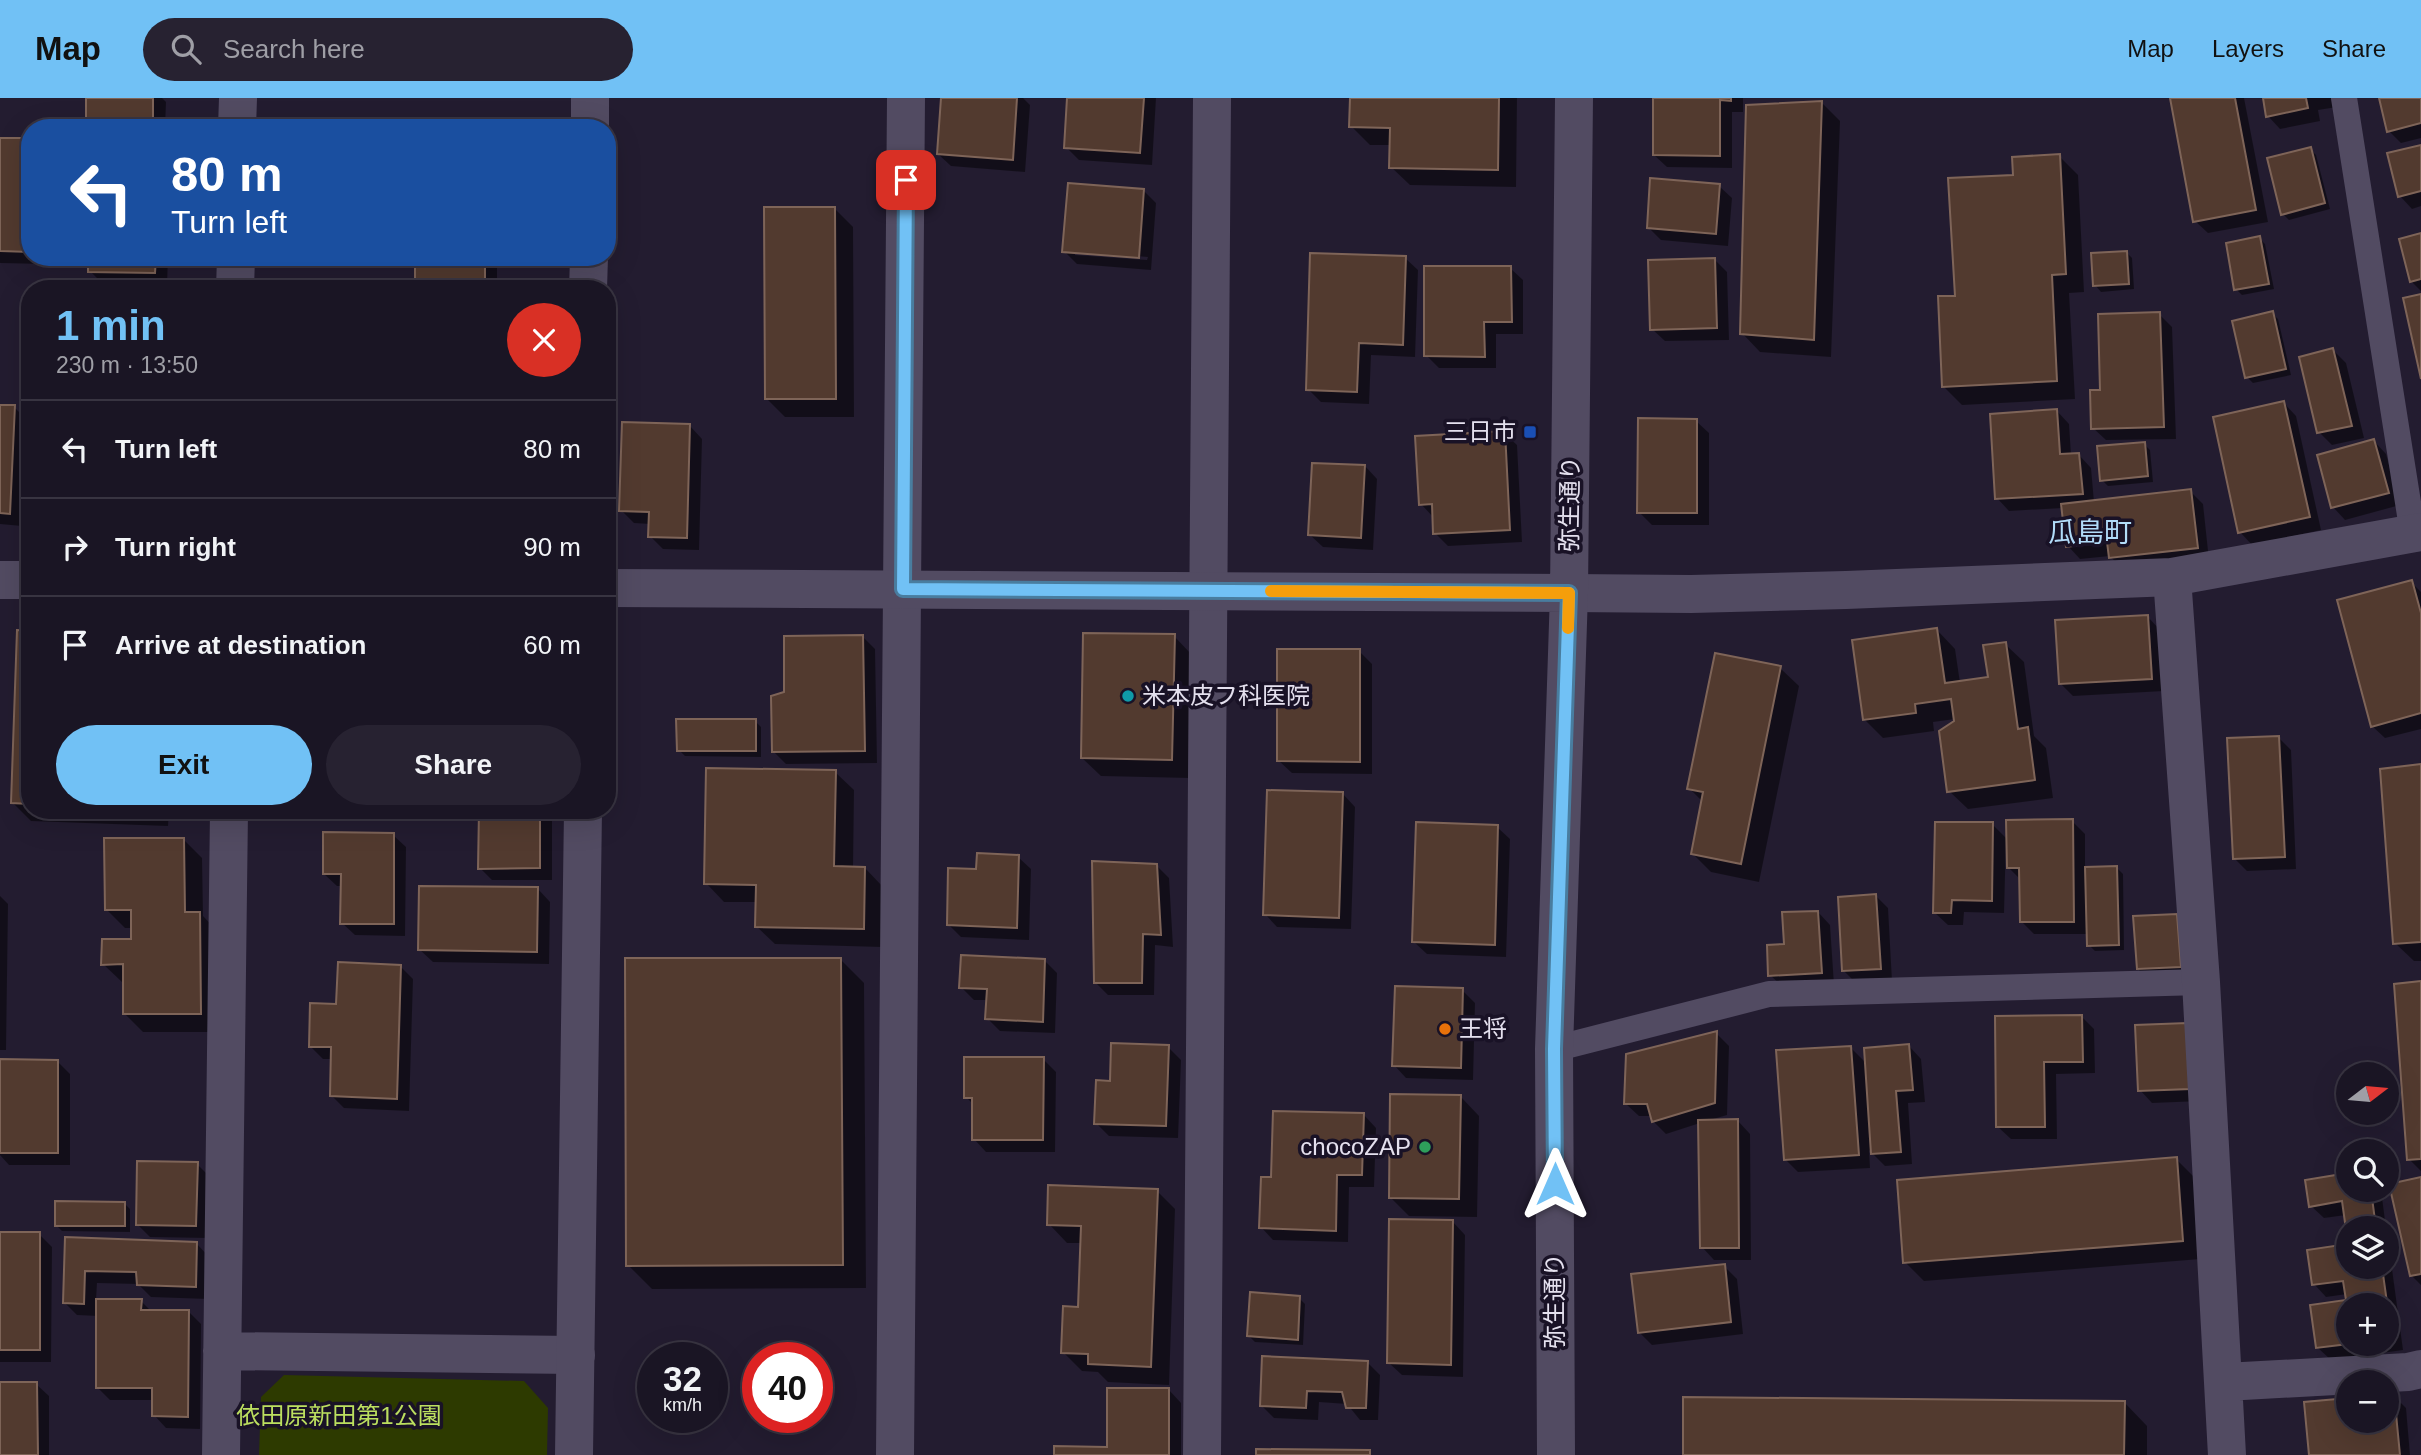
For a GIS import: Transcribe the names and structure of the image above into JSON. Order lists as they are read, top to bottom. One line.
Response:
{"streets":{"street":["弥生通り"]},"districts":["瓜島町"],"parks":["依田原新田第1公園"],"places":{"transit":["三日市"],"other":["米本皮フ科医院","王将","chocoZAP"]},"north":"right","page":{"header":"Map","search":"Search here","nav":["Map","Layers","Share"],"turn":["80 m","Turn left"],"heading":["1 min","230 m · 13:50"],"list":[{"name":"Turn left","value":"80 m"},{"name":"Turn right","value":"90 m"},{"name":"Arrive at destination","value":"60 m"}],"buttons":["Exit","Share"],"map_buttons":["+","−"],"speed":"32 km/h","limit":"40"}}
